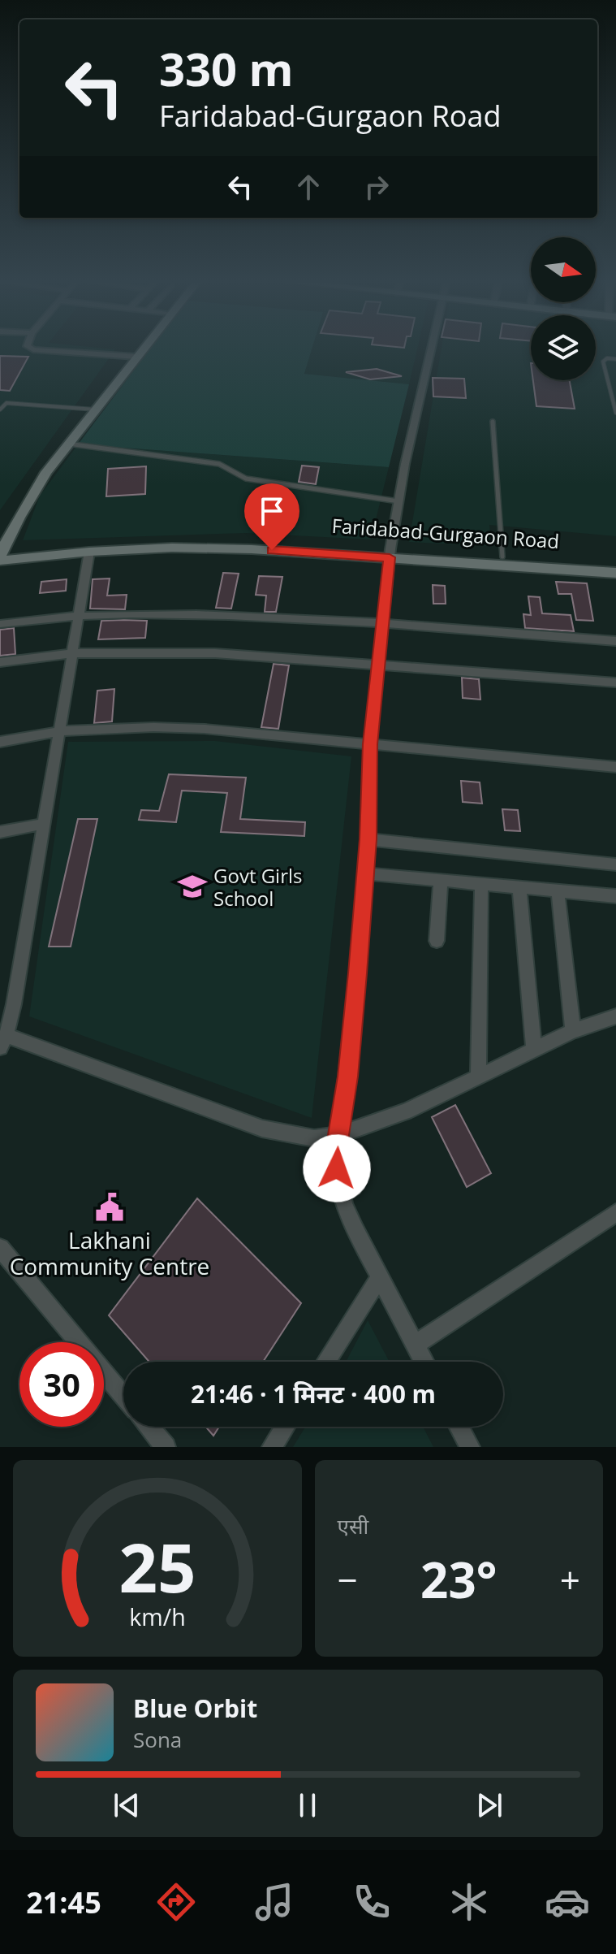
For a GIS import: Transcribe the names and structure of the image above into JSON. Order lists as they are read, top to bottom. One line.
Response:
{"streets":{"main road":["Faridabad-Gurgaon Road"]},"places":{"school or university":["Govt Girls School"],"public building":["Lakhani Community Centre"]},"north":"right","page":{"turn":["330 m","Faridabad-Gurgaon Road"],"limit":"30","trip":"21:46 · 1 मिनट · 400 m","tile":"एसी","heat":["−","23°","+"],"song":["Blue Orbit","Sona"],"tabs":"21:45","gauge":["25","km/h"]}}
